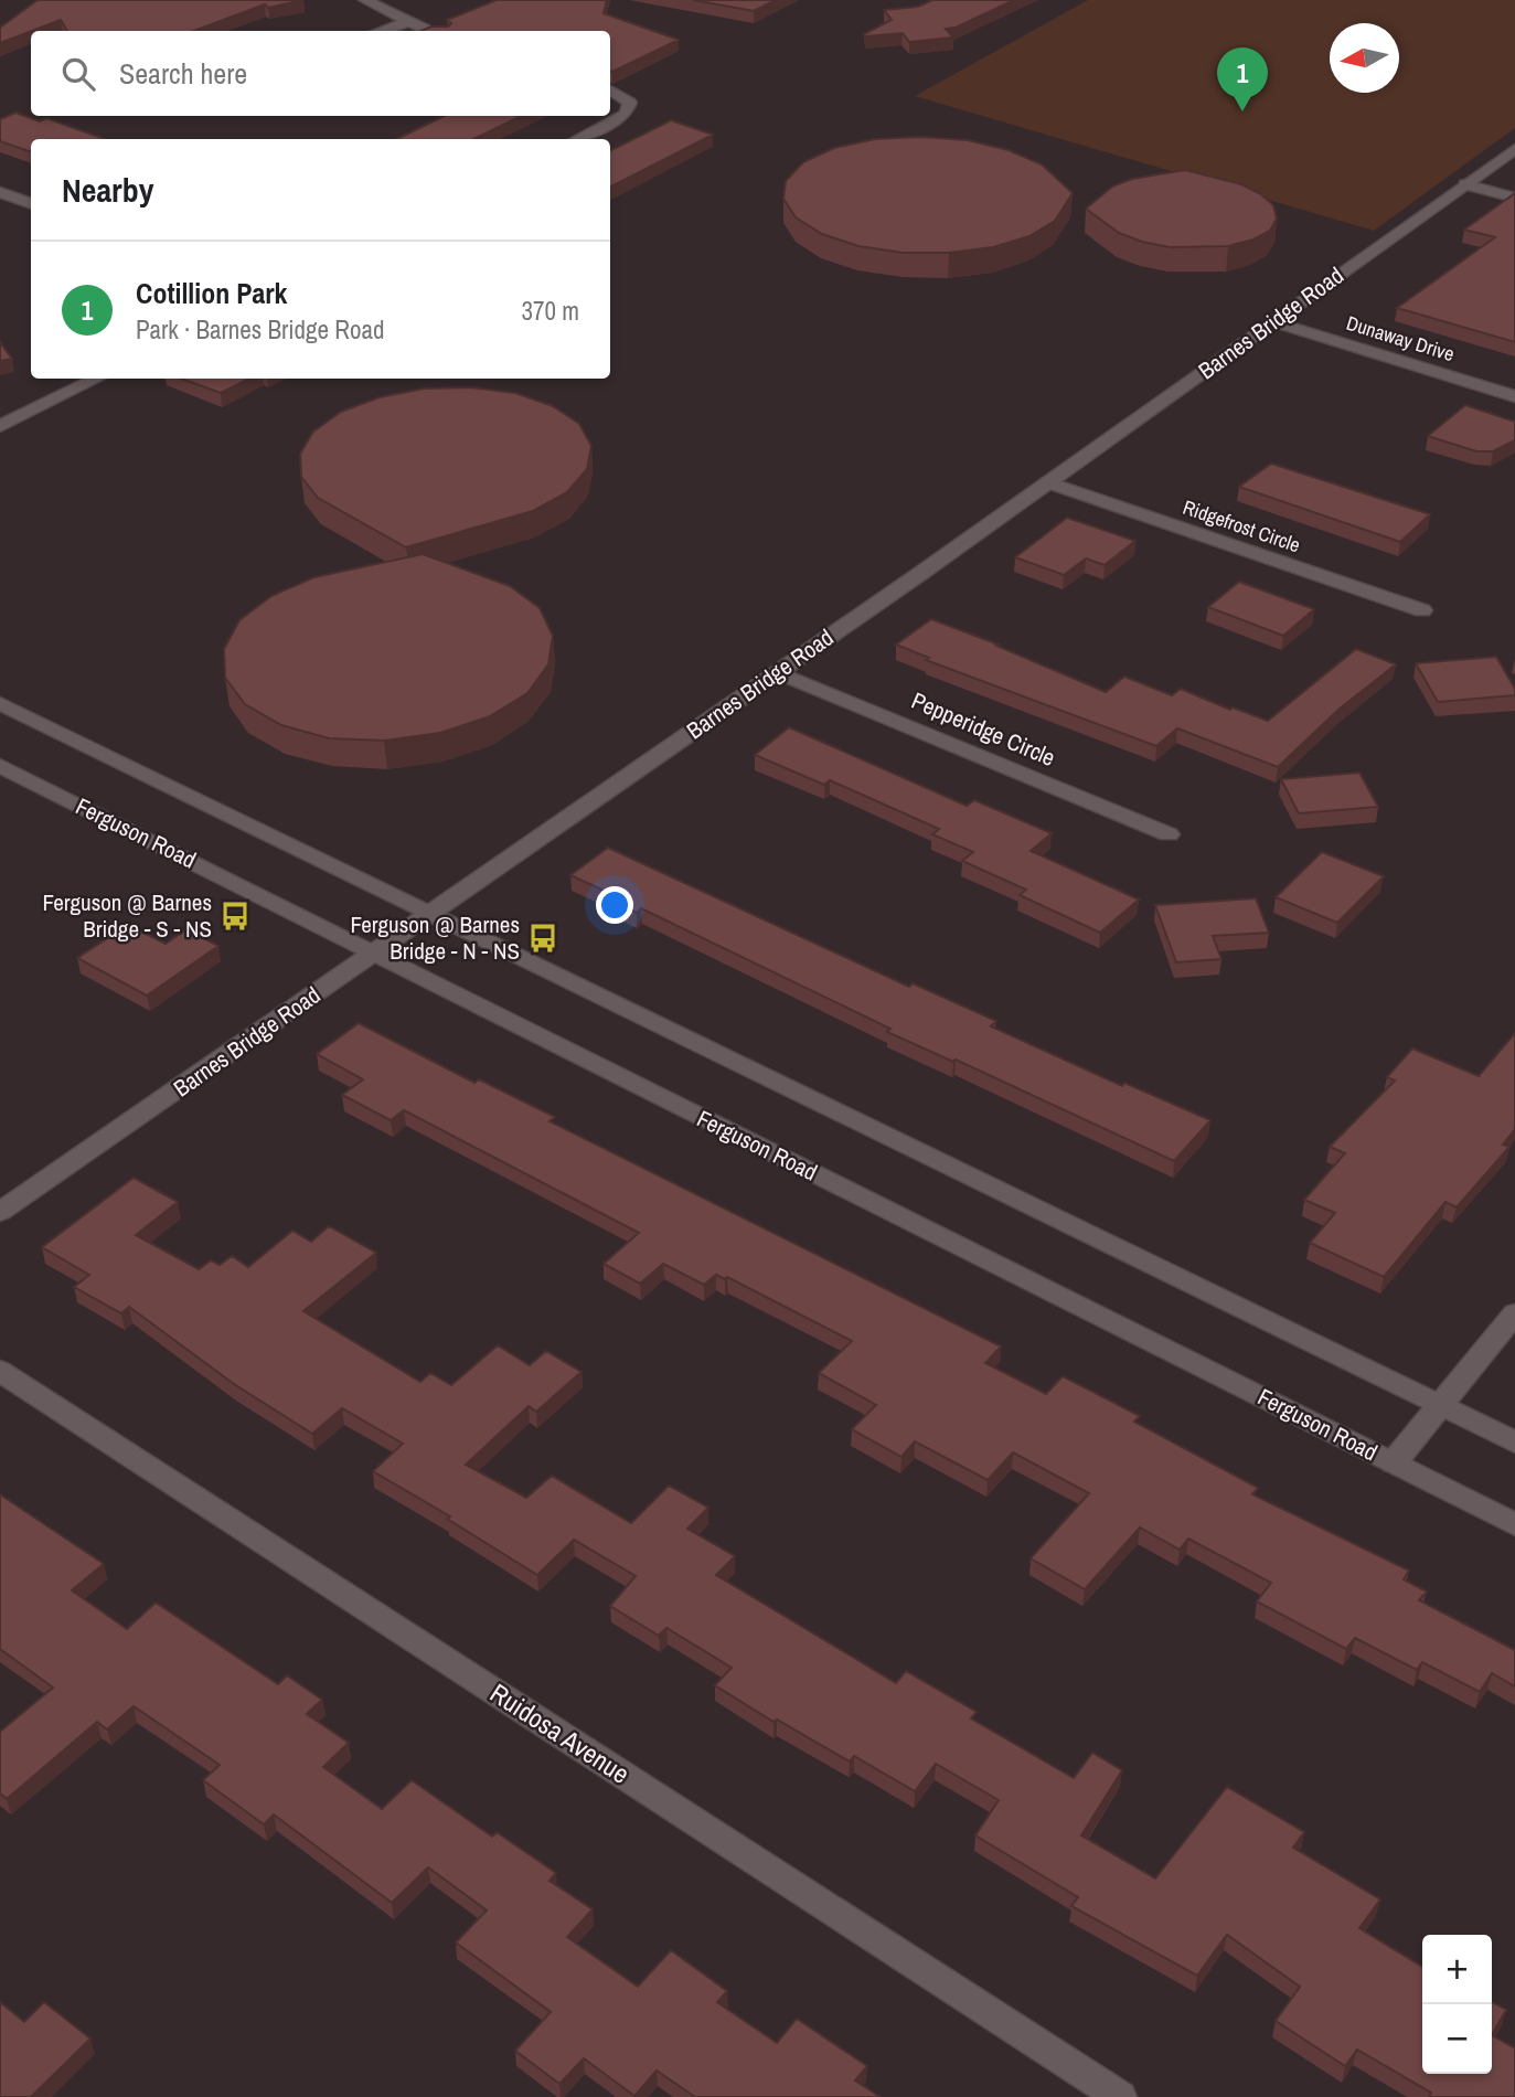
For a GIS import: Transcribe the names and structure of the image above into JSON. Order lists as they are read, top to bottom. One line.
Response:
{"streets":{"street":["Barnes Bridge Road","Dunaway Drive","Ridgefrost Circle","Pepperidge Circle","Ferguson Road","Ruidosa Avenue"]},"crossings":[["Barnes Bridge Road","Dunaway Drive"],["Barnes Bridge Road","Ridgefrost Circle"],["Barnes Bridge Road","Pepperidge Circle"],["Barnes Bridge Road","Ferguson Road"]],"places":{"bus stop":["Ferguson @ Barnes Bridge - S - NS","Ferguson @ Barnes Bridge - N - NS"]},"north":"left","page":{"search":"Search here","pins":"1","heading":"Nearby","list":[{"mark":"1","name":"Cotillion Park","note":"Park · Barnes Bridge Road","value":"370 m"}],"map_buttons":["+","−"]}}
